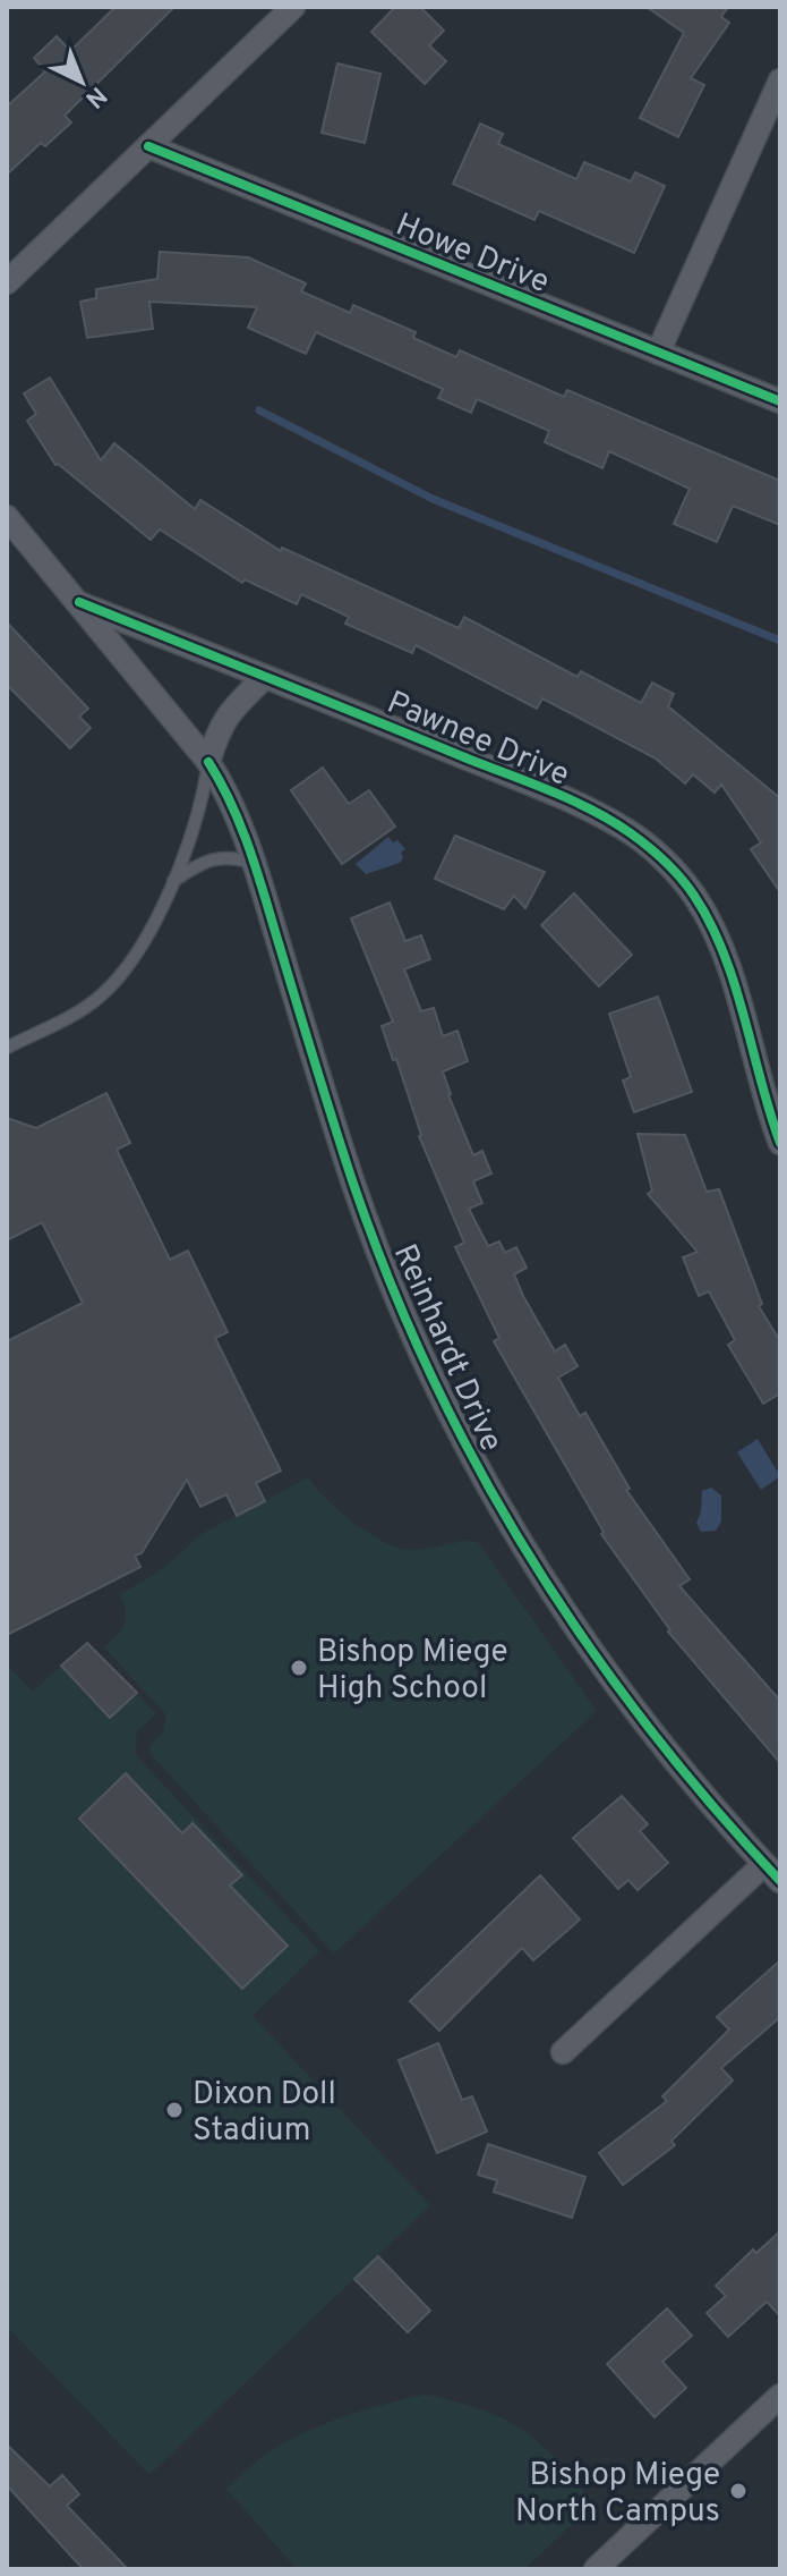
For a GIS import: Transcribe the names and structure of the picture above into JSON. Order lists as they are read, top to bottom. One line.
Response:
{"streets":{"street":["Howe Drive","Pawnee Drive","Reinhardt Drive"]},"crossings":[["Pawnee Drive","Reinhardt Drive"]],"places":["Bishop Miege High School","Dixon Doll Stadium","Bishop Miege North Campus"],"north":"bottom right"}
